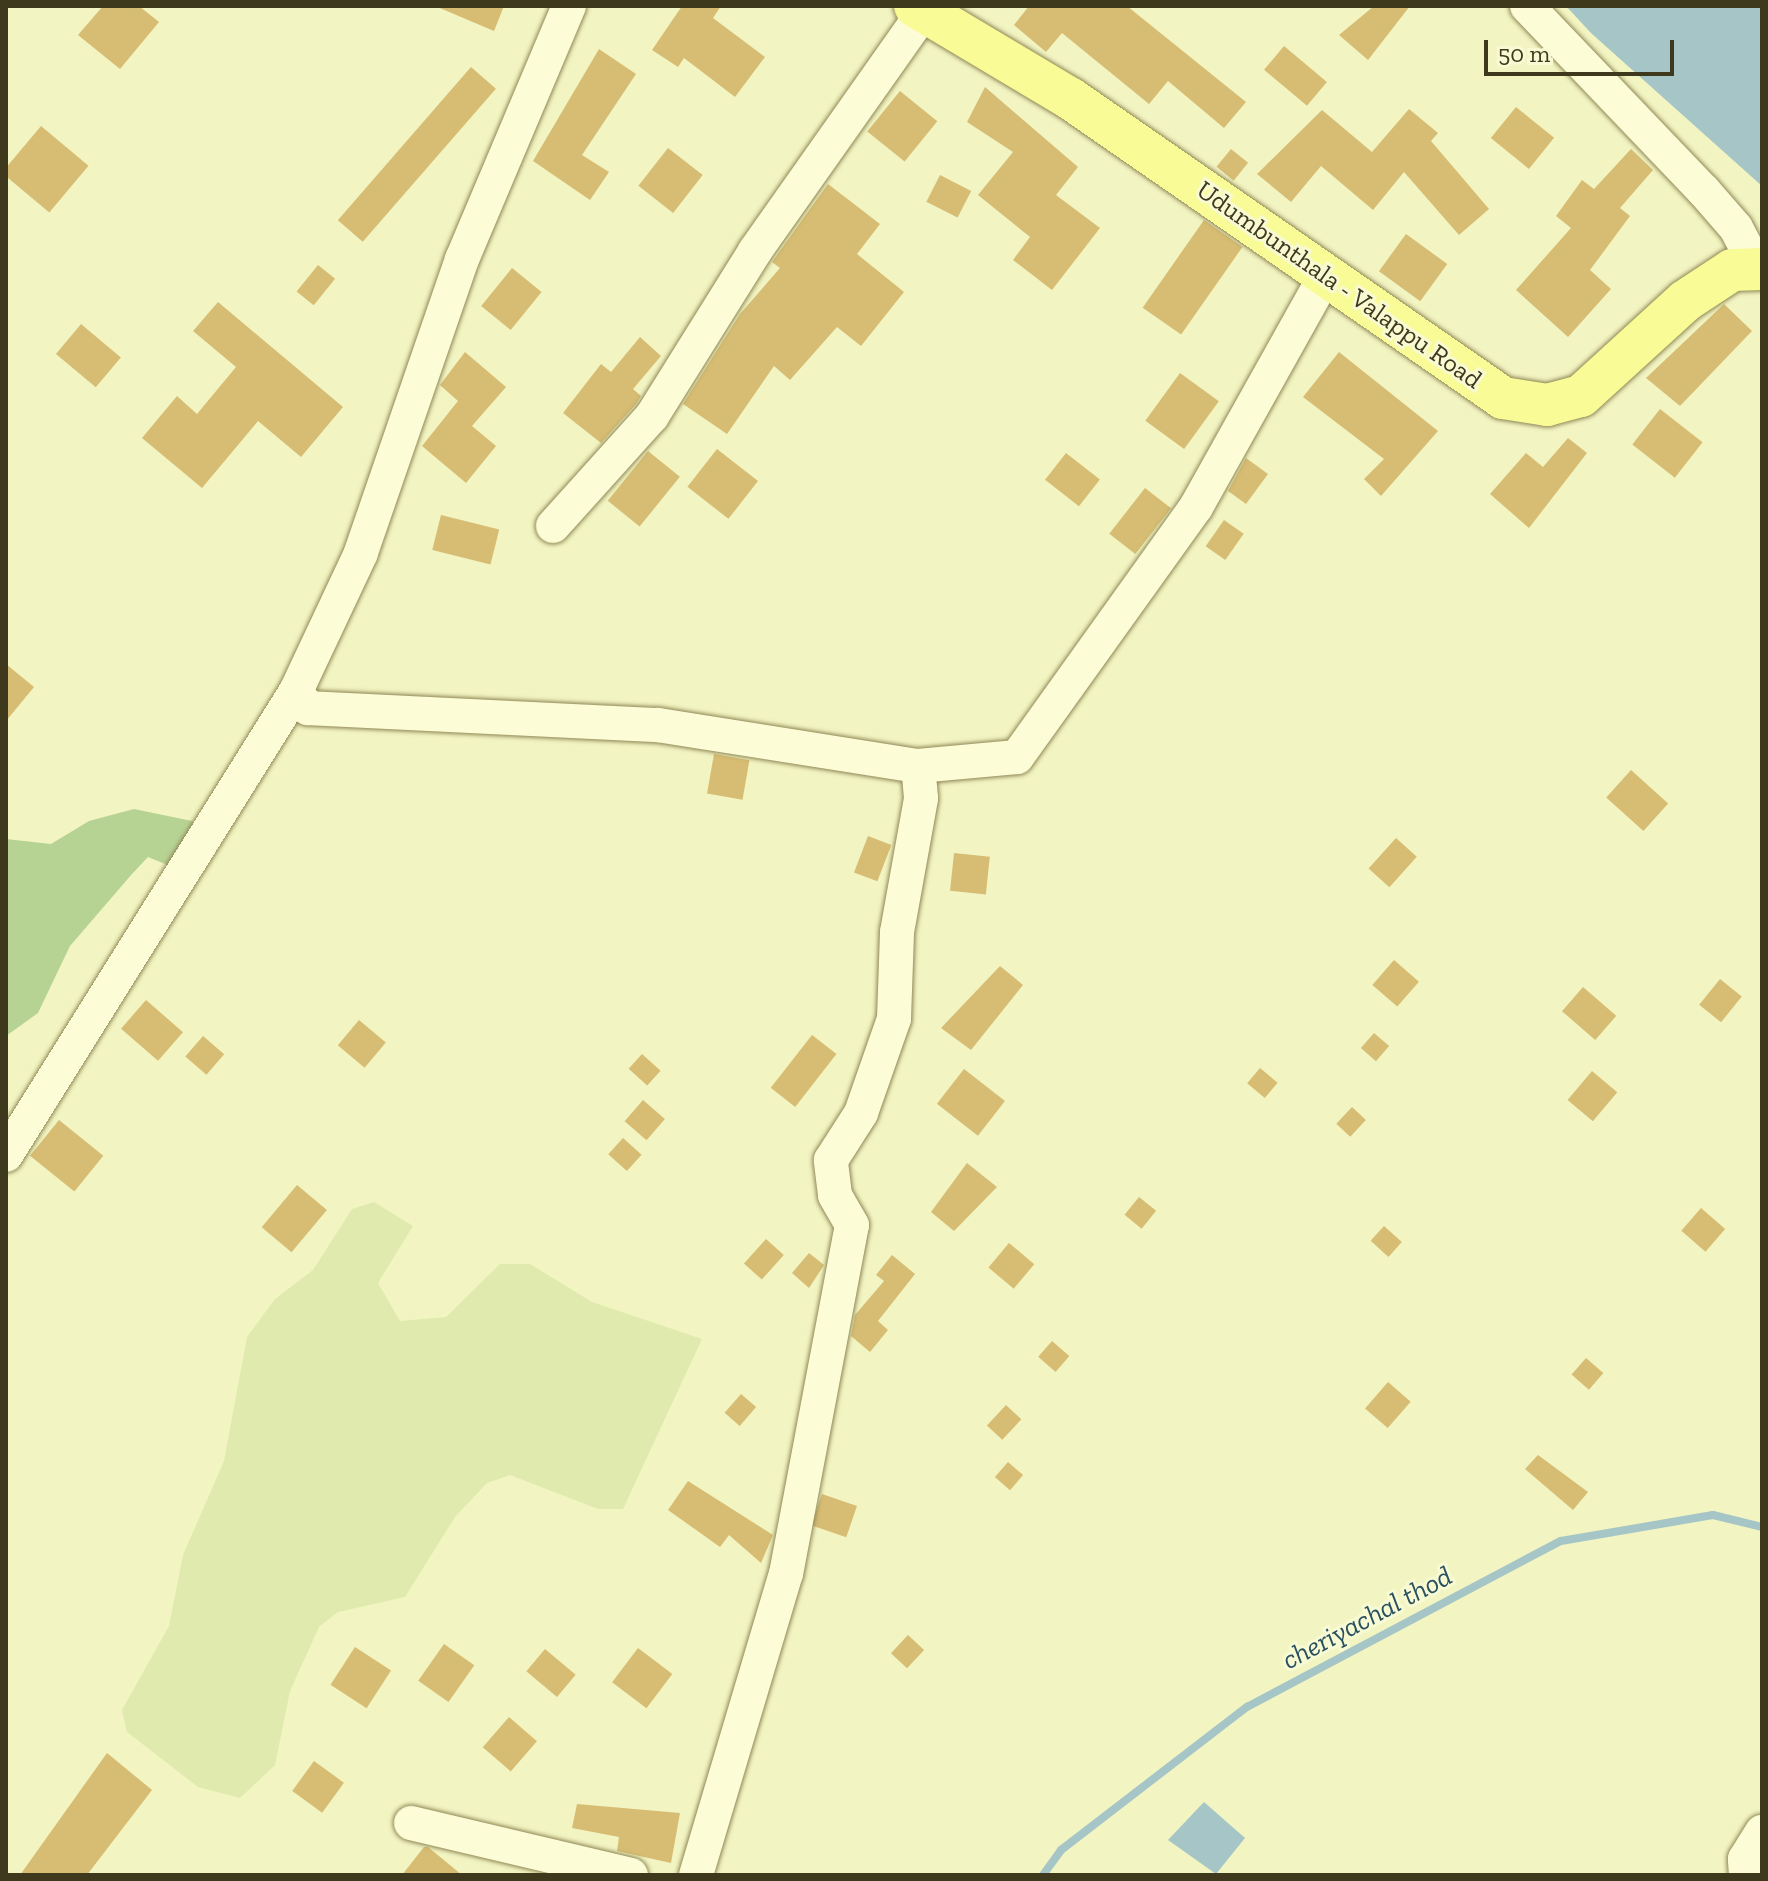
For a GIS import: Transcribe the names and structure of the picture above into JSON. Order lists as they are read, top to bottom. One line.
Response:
{"streets":{"main road":["Udumbunthala - Valappu Road"]},"water":["cheriyachal thod"],"scale_bar":"50 m"}
